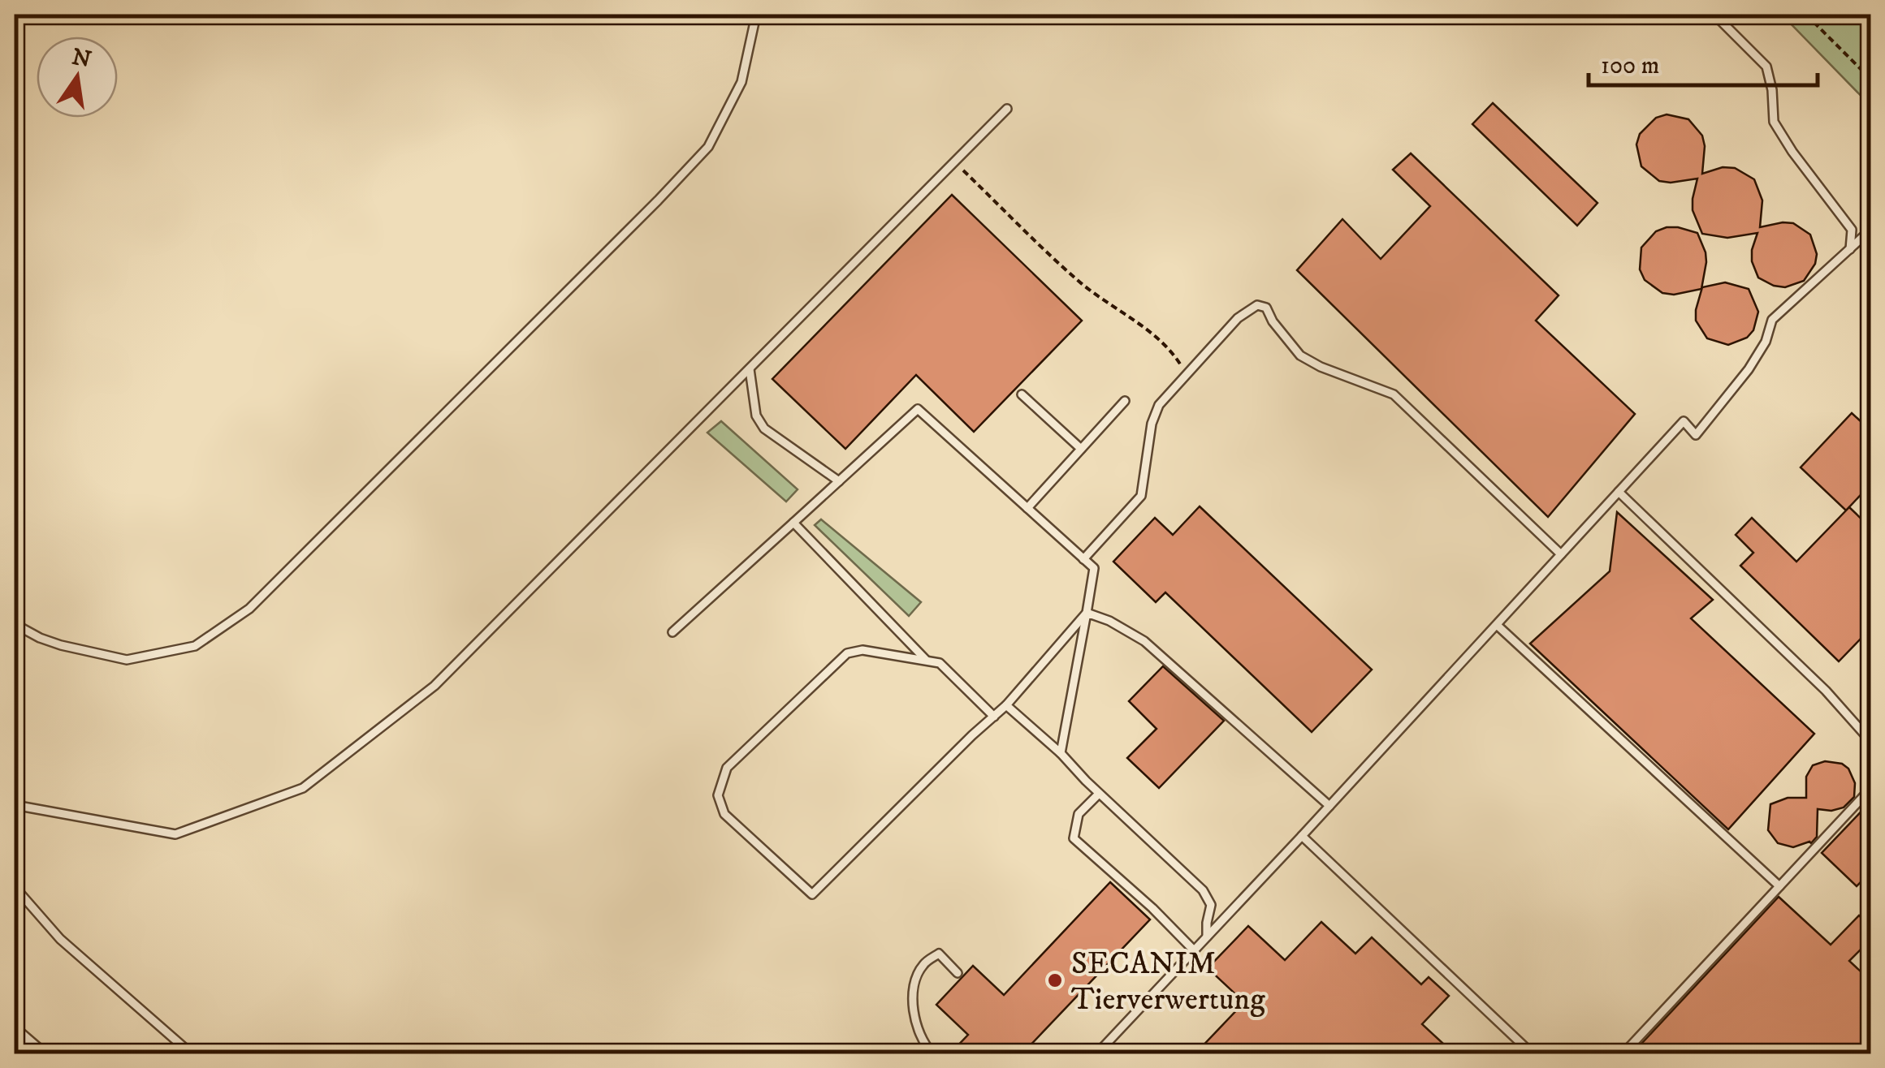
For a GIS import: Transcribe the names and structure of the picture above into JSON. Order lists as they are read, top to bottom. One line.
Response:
{"places":["SECANIM Tierverwertung"],"scale_bar":"100 m","north":"top"}
